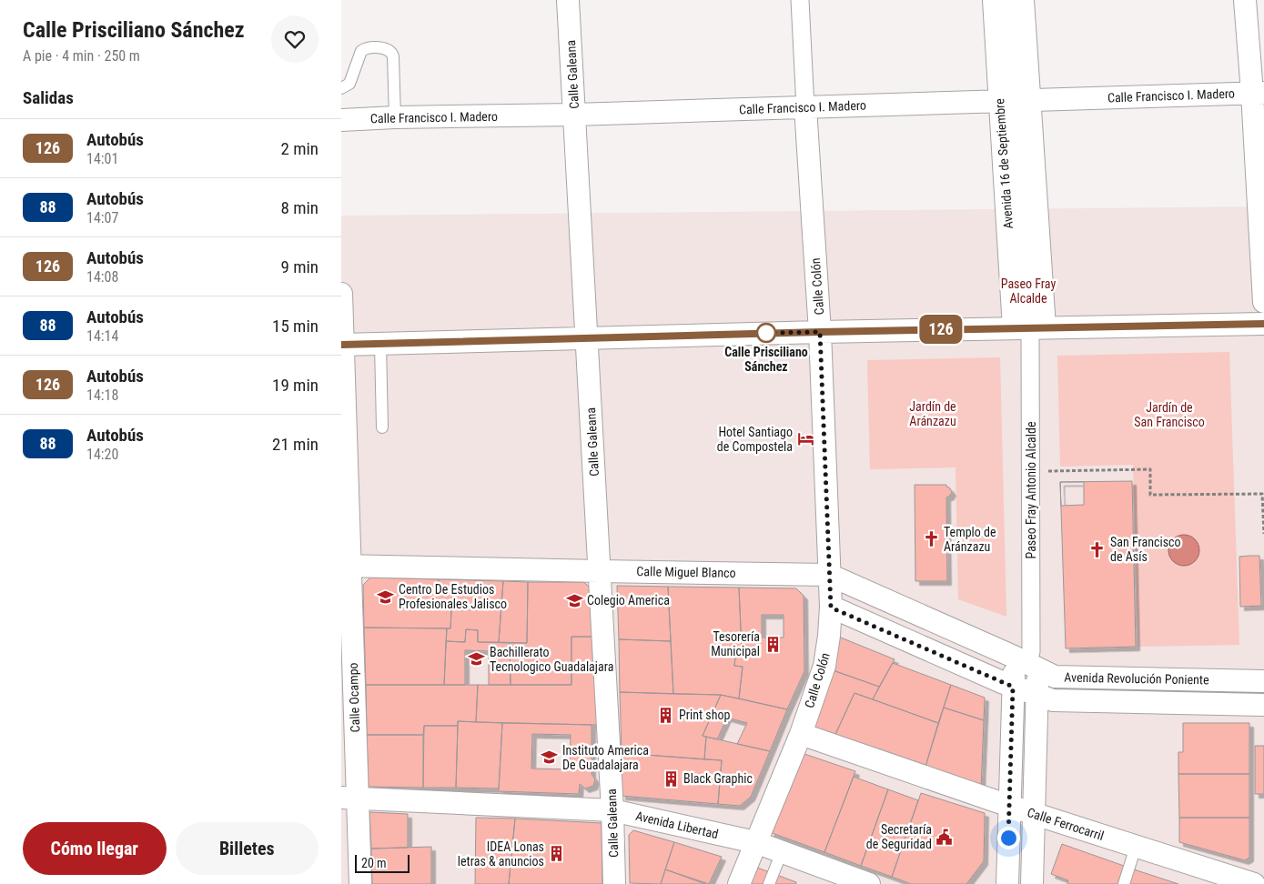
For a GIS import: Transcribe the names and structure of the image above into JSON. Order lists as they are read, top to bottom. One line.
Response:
{"streets":{"street":["Calle Galeana","Calle Francisco I. Madero","Avenida 16 de Septiembre","Calle Colón","Paseo Fray Antonio Alcalde","Calle Miguel Blanco","Avenida Revolución Poniente","Calle Ocampo","Calle Ferrocarril","Avenida Libertad"]},"crossings":[["Calle Galeana","Calle Francisco I. Madero"],["Calle Galeana","Calle Miguel Blanco"],["Calle Galeana","Avenida Libertad"],["Calle Francisco I. Madero","Avenida 16 de Septiembre"],["Calle Francisco I. Madero","Calle Colón"],["Avenida 16 de Septiembre","Paseo Fray Antonio Alcalde"],["Calle Colón","Calle Miguel Blanco"],["Calle Colón","Calle Ferrocarril"],["Calle Colón","Avenida Libertad"],["Paseo Fray Antonio Alcalde","Calle Miguel Blanco"],["Paseo Fray Antonio Alcalde","Avenida Revolución Poniente"],["Calle Miguel Blanco","Avenida Revolución Poniente"],["Calle Miguel Blanco","Calle Ocampo"],["Calle Ocampo","Avenida Libertad"]],"parks":["Paseo Fray Alcalde","Jardín de Aránzazu","Jardín de San Francisco"],"places":{"other":["Calle Prisciliano Sánchez"],"hotel":["Hotel Santiago de Compostela"],"church":["Templo de Aránzazu","San Francisco de Asís"],"school or university":["Centro De Estudios Profesionales Jalisco","Colegio America","Bachillerato Tecnologico Guadalajara","Instituto America De Guadalajara"],"building":["Tesorería Municipal","Print shop","Black Graphic","IDEA Lonas letras & anuncios"],"public building":["Secretaría de Seguridad"]},"lines":["bus line 126"],"scale_bar":"20 m","page":{"heading":[["Calle Prisciliano Sánchez","A pie · 4 min · 250 m"],"Salidas"],"on_map":"126","list":[{"mark":"126","name":"Autobús","note":"14:01","value":"2 min"},{"mark":"88","name":"Autobús","note":"14:07","value":"8 min"},{"mark":"126","name":"Autobús","note":"14:08","value":"9 min"},{"mark":"88","name":"Autobús","note":"14:14","value":"15 min"},{"mark":"126","name":"Autobús","note":"14:18","value":"19 min"},{"mark":"88","name":"Autobús","note":"14:20","value":"21 min"}],"buttons":["Cómo llegar","Billetes"],"scale":"20 m"}}
